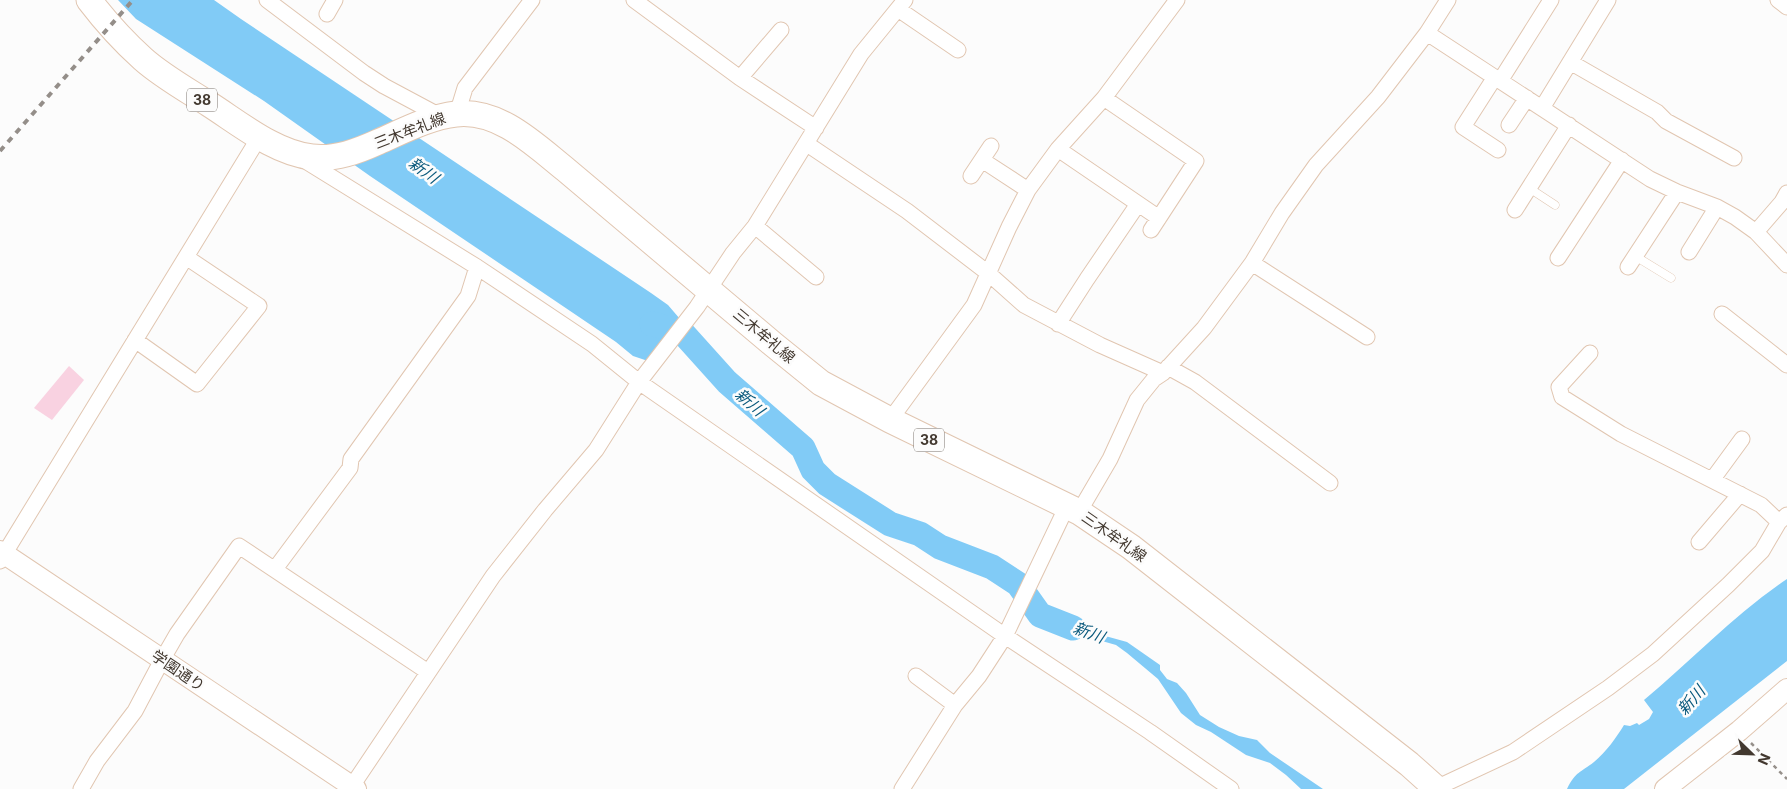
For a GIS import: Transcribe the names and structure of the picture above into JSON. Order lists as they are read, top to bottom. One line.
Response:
{"streets":{"main road":["38","三木牟礼線"],"street":["学園通り"]},"water":["新川"],"north":"bottom right"}
